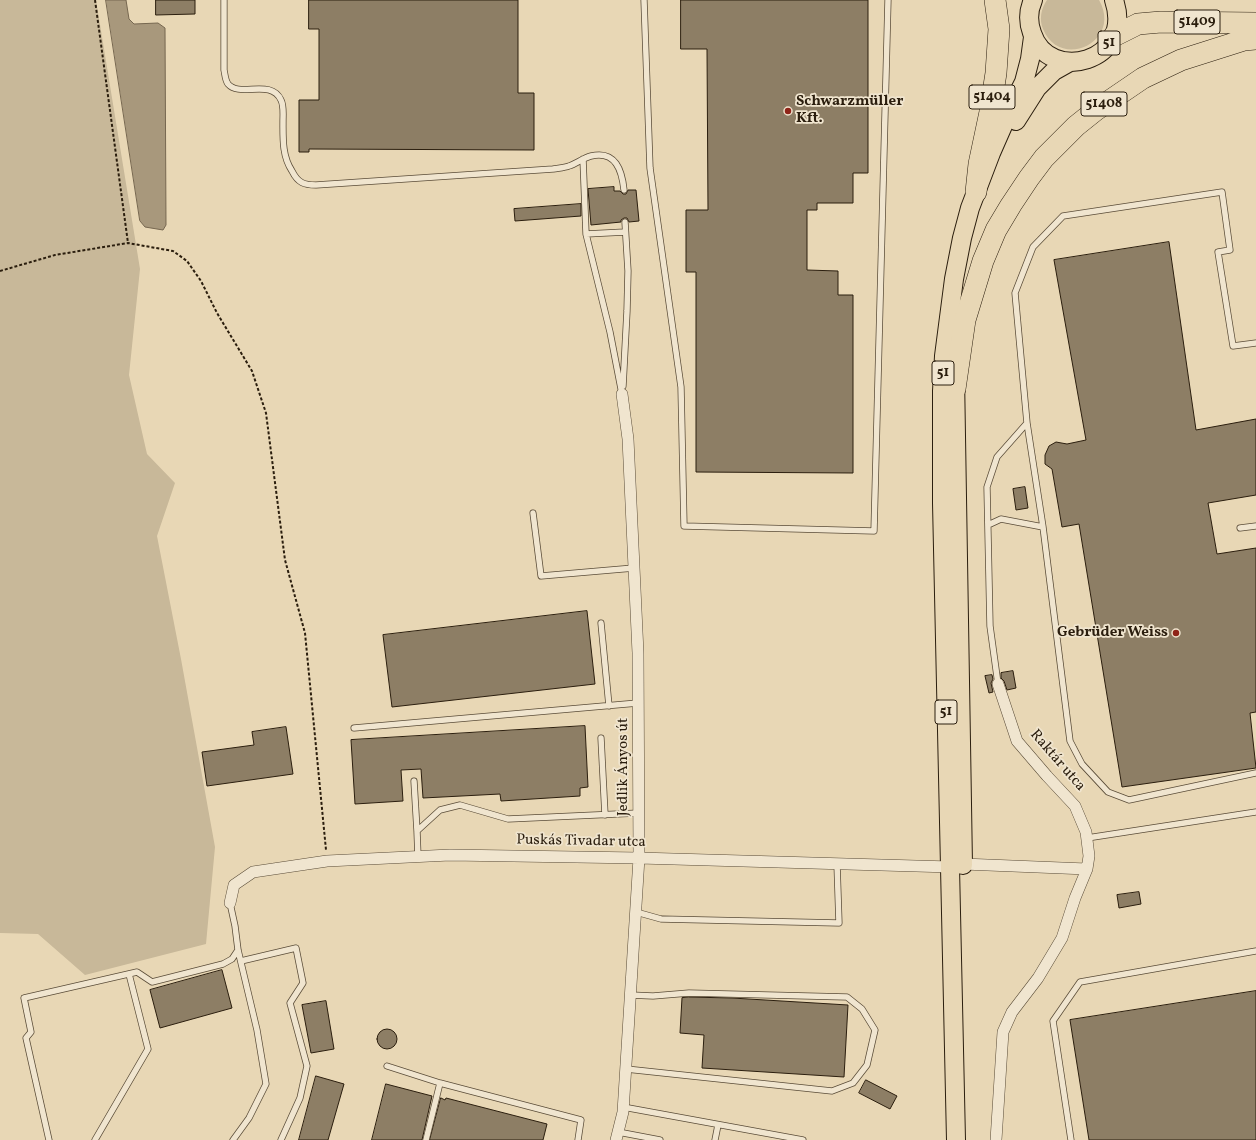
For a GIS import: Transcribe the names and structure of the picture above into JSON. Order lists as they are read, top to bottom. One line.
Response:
{"streets":{"highway":["51409","51404","51408"],"main road":["51"],"street":["Raktár utca","Jedlik Ányos út","Puskás Tivadar utca"]},"crossings":[["51409","51"],["51","51404"],["51","51408"],["51","Puskás Tivadar utca"],["Raktár utca","Puskás Tivadar utca"],["Jedlik Ányos út","Puskás Tivadar utca"]],"places":["Schwarzmüller Kft.","Gebrüder Weiss"]}
